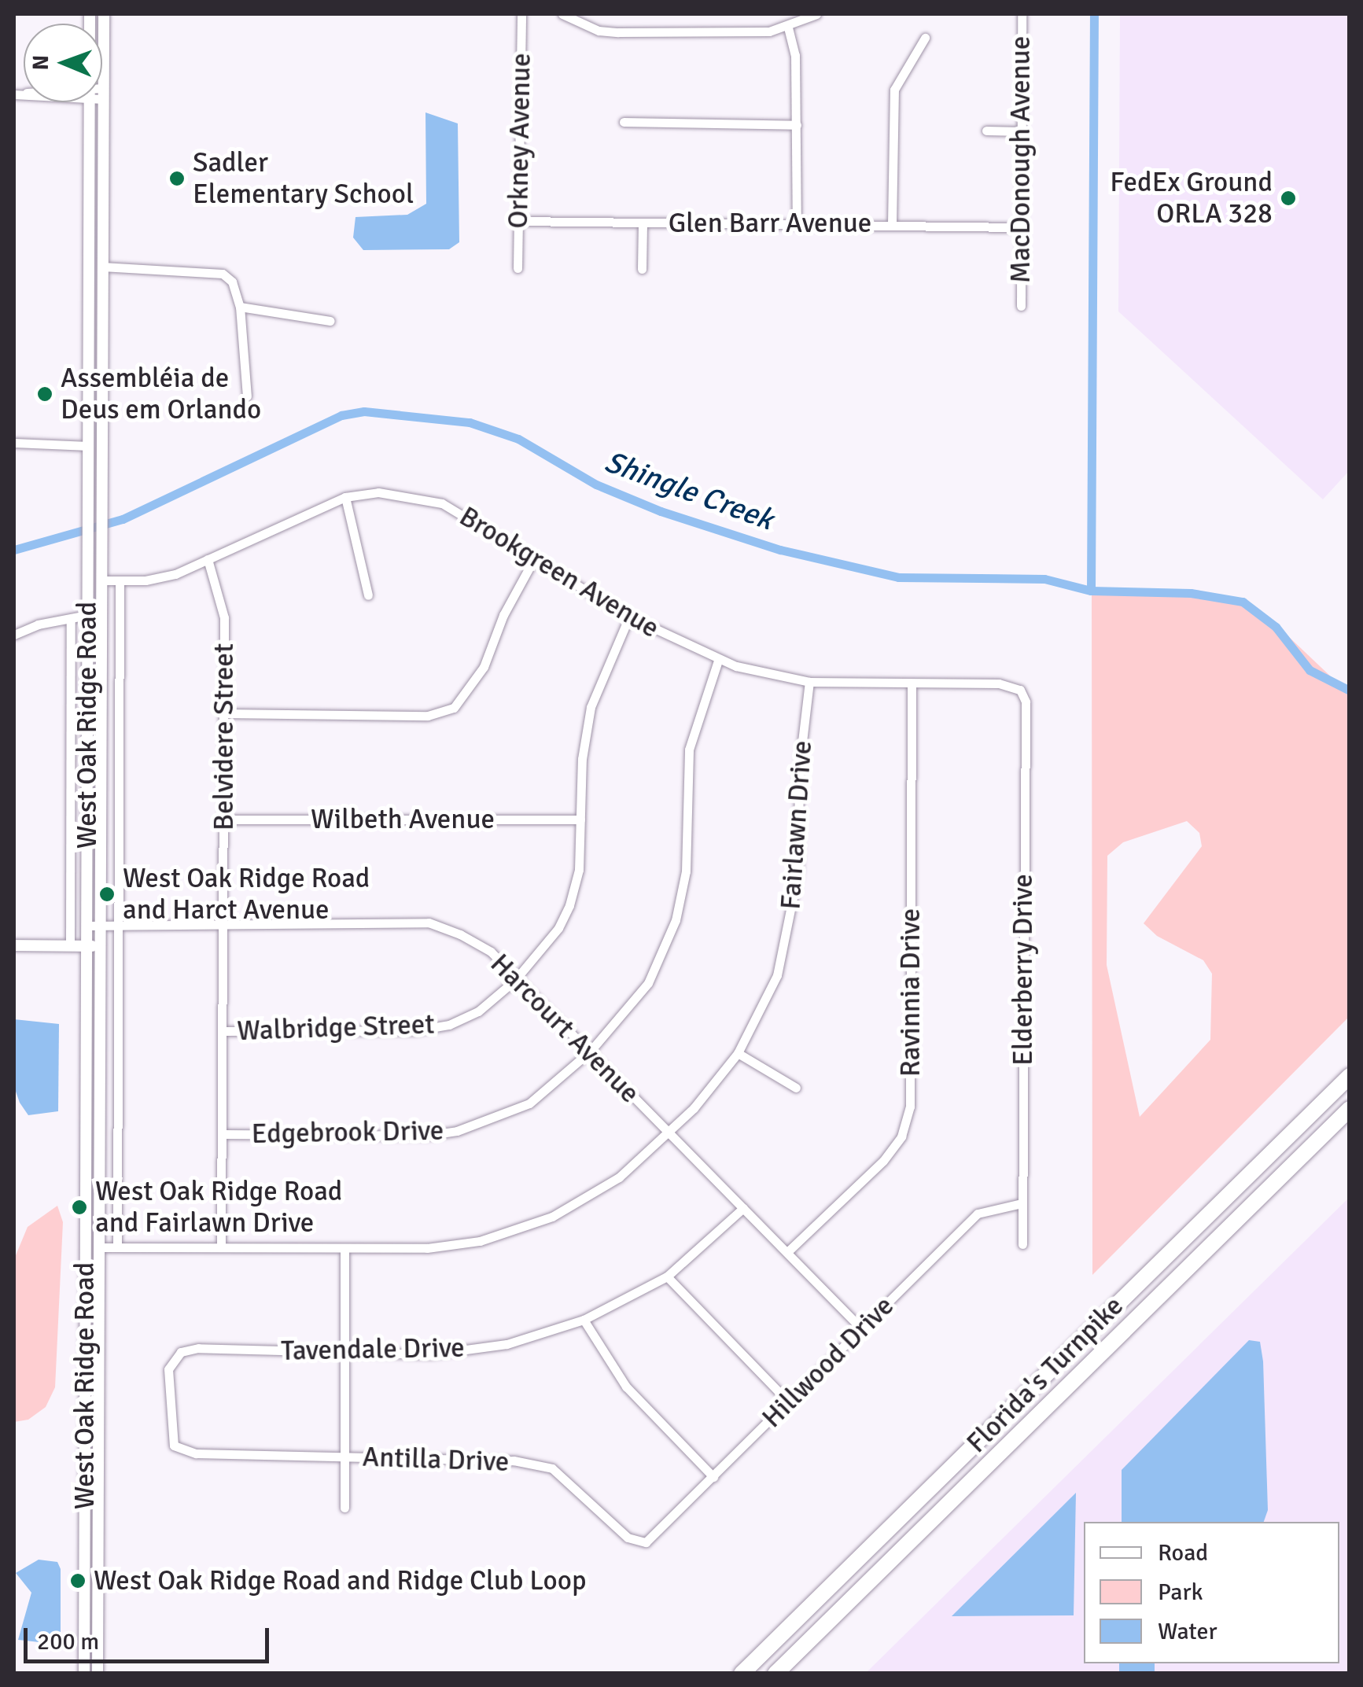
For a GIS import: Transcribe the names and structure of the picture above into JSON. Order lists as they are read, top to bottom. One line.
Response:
{"streets":{"highway":["Florida's Turnpike"],"street":["Orkney Avenue","MacDonough Avenue","Glen Barr Avenue","Brookgreen Avenue","West Oak Ridge Road","Belvidere Street","Wilbeth Avenue","Fairlawn Drive","Elderberry Drive","Ravinnia Drive","Walbridge Street","Harcourt Avenue","Edgebrook Drive","Tavendale Drive","Hillwood Drive","Antilla Drive"]},"crossings":[["Orkney Avenue","Glen Barr Avenue"],["MacDonough Avenue","Glen Barr Avenue"],["Brookgreen Avenue","West Oak Ridge Road"],["Brookgreen Avenue","Belvidere Street"],["Brookgreen Avenue","Fairlawn Drive"],["Brookgreen Avenue","Elderberry Drive"],["Brookgreen Avenue","Ravinnia Drive"],["Brookgreen Avenue","Walbridge Street"],["Brookgreen Avenue","Edgebrook Drive"],["West Oak Ridge Road","Fairlawn Drive"],["West Oak Ridge Road","Harcourt Avenue"],["Belvidere Street","Wilbeth Avenue"],["Belvidere Street","Fairlawn Drive"],["Belvidere Street","Walbridge Street"],["Belvidere Street","Harcourt Avenue"],["Belvidere Street","Edgebrook Drive"],["Wilbeth Avenue","Walbridge Street"],["Fairlawn Drive","Harcourt Avenue"],["Elderberry Drive","Hillwood Drive"],["Ravinnia Drive","Harcourt Avenue"],["Walbridge Street","Harcourt Avenue"],["Harcourt Avenue","Edgebrook Drive"],["Harcourt Avenue","Tavendale Drive"],["Harcourt Avenue","Hillwood Drive"],["Tavendale Drive","Antilla Drive"],["Hillwood Drive","Antilla Drive"]],"water":["Shingle Creek"],"places":["Sadler Elementary School","FedEx Ground ORLA 328","Assembléia de Deus em Orlando","West Oak Ridge Road and Harct Avenue","West Oak Ridge Road and Fairlawn Drive","West Oak Ridge Road and Ridge Club Loop"],"legend":["Road","Park","Water"],"scale_bar":"200 m","north":"left"}
